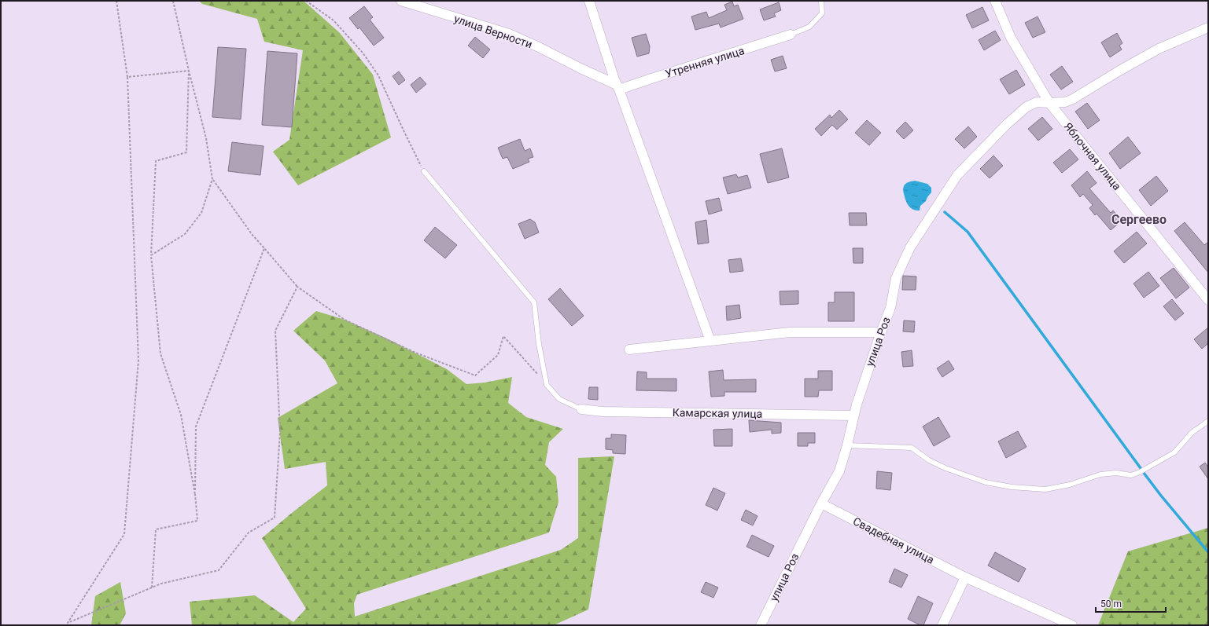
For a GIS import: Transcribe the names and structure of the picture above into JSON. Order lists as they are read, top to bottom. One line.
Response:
{"streets":{"street":["улица Верности","Утренняя улица","Яблочная улица","улица Роз","Камарская улица","Свадебная улица"]},"crossings":[["улица Верности","Утренняя улица"],["Яблочная улица","улица Роз"],["улица Роз","Камарская улица"],["улица Роз","Свадебная улица"]],"districts":["Сергеево"],"scale_bar":"50 m"}
